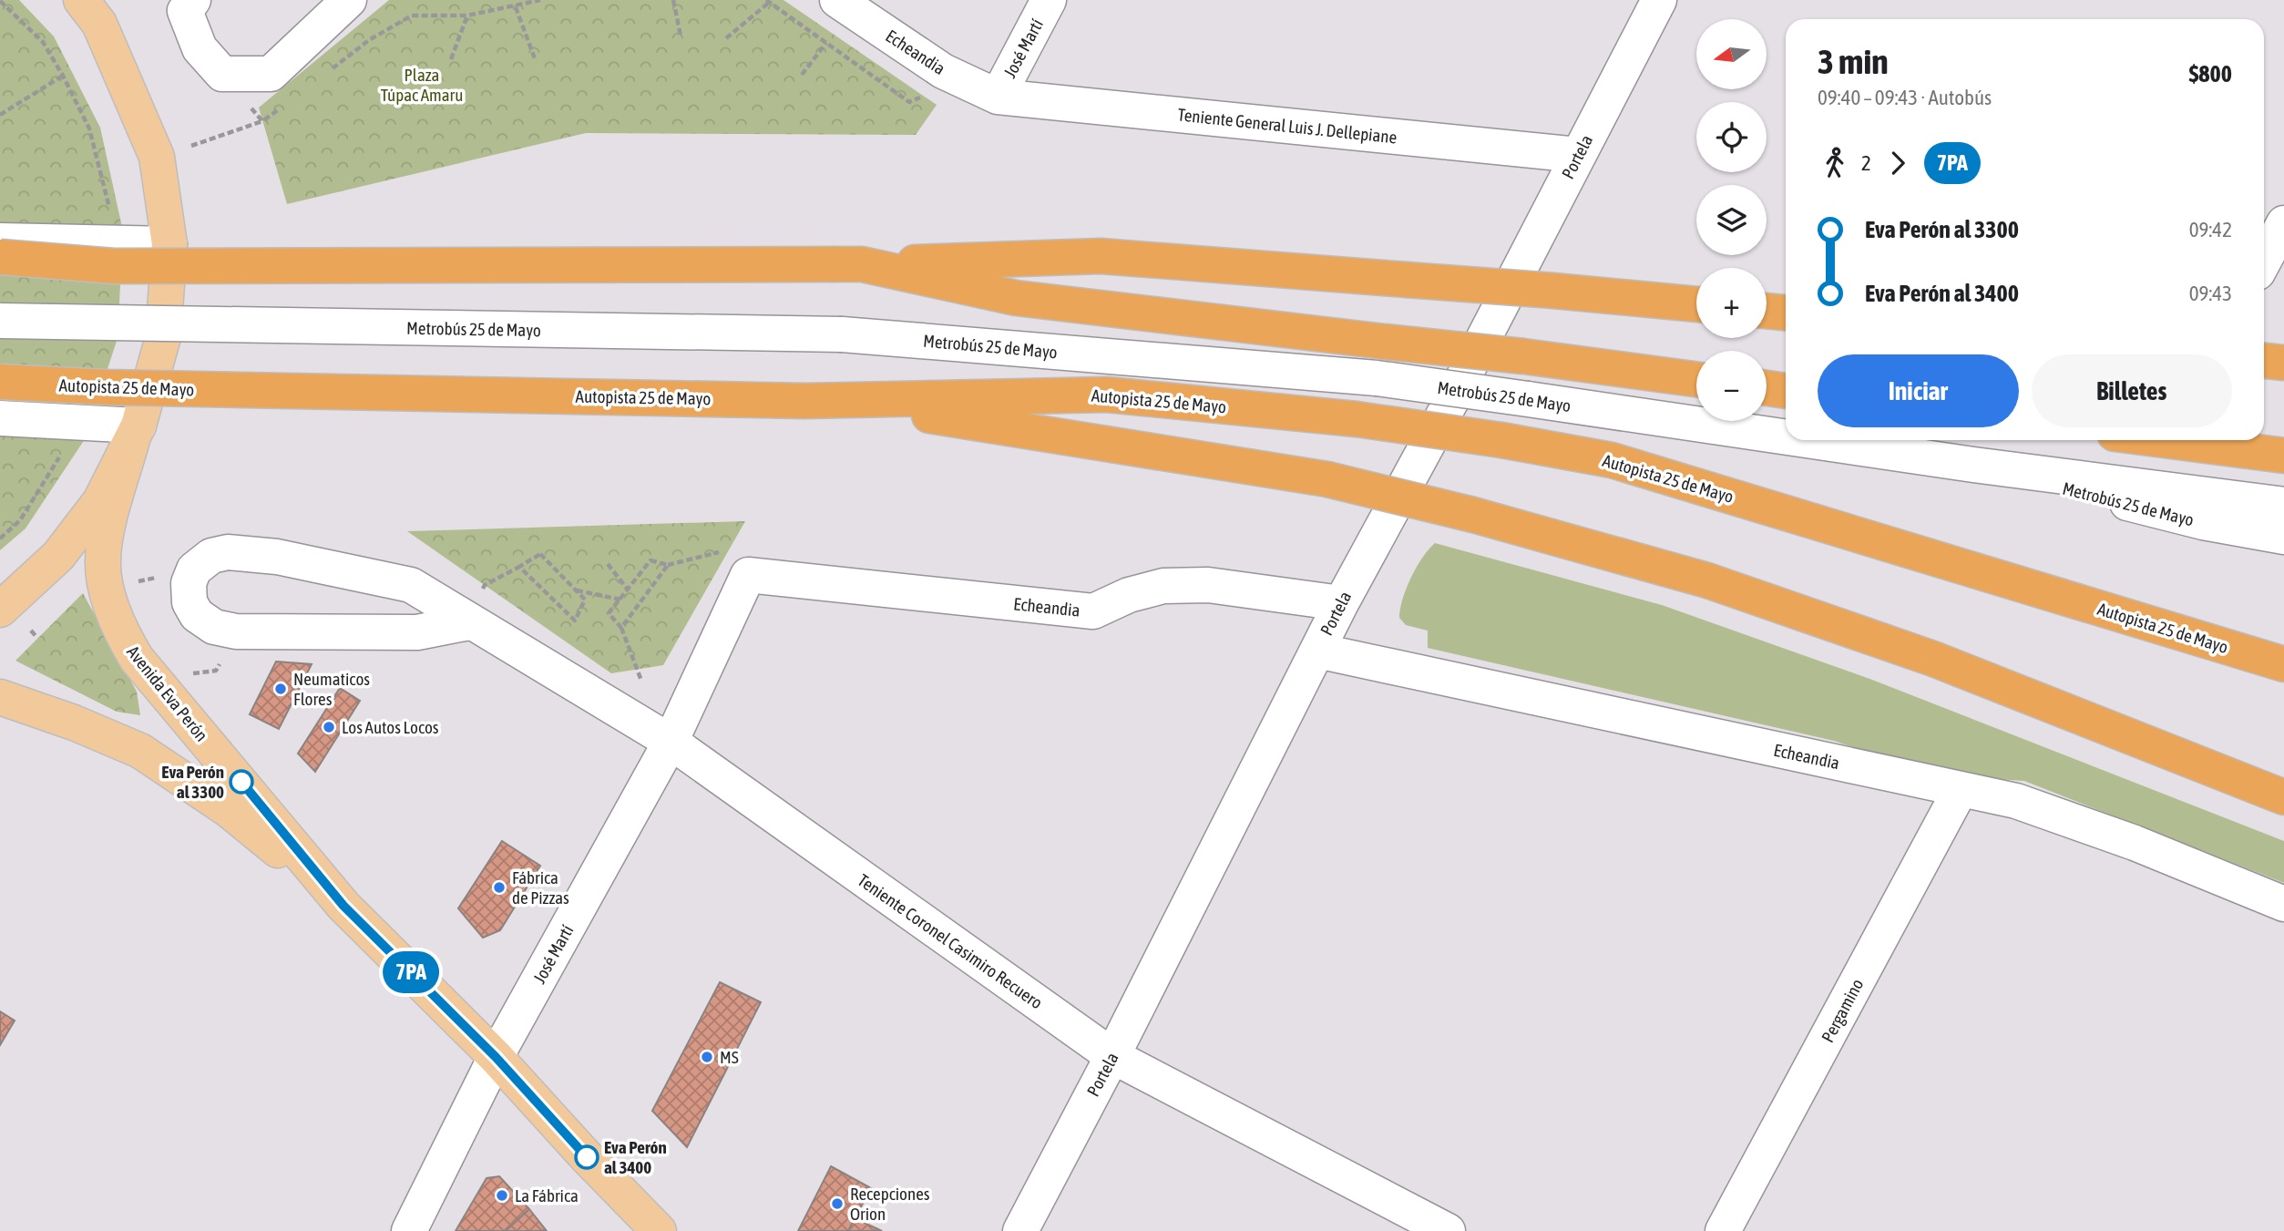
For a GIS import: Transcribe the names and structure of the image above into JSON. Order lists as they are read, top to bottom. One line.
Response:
{"streets":{"highway":["Autopista 25 de Mayo"],"main road":["Avenida Eva Perón"],"street":["José Martí","Echeandia","Teniente General Luis J. Dellepiane","Portela","Metrobús 25 de Mayo","Teniente Coronel Casimiro Recuero","Pergamino"]},"crossings":[["José Martí","Echeandia"],["José Martí","Teniente General Luis J. Dellepiane"],["José Martí","Avenida Eva Perón"],["José Martí","Teniente Coronel Casimiro Recuero"],["Echeandia","Teniente General Luis J. Dellepiane"],["Echeandia","Portela"],["Echeandia","Pergamino"],["Teniente General Luis J. Dellepiane","Portela"],["Portela","Teniente Coronel Casimiro Recuero"]],"parks":["Plaza Túpac Amaru"],"places":["Neumaticos Flores","Los Autos Locos","Eva Perón al 3300","Fábrica de Pizzas","MS","Eva Perón al 3400","La Fábrica","Recepciones Orion"],"lines":["bus line 7PA"],"north":"left","page":{"on_map":"7PA","map_buttons":["+","−"],"heading":["3 min","09:40 – 09:43 · Autobús","$800"],"legs":["2","7PA"],"list":[{"name":"Eva Perón al 3300","value":"09:42"},{"name":"Eva Perón al 3400","value":"09:43"}],"buttons":["Iniciar","Billetes"]}}
